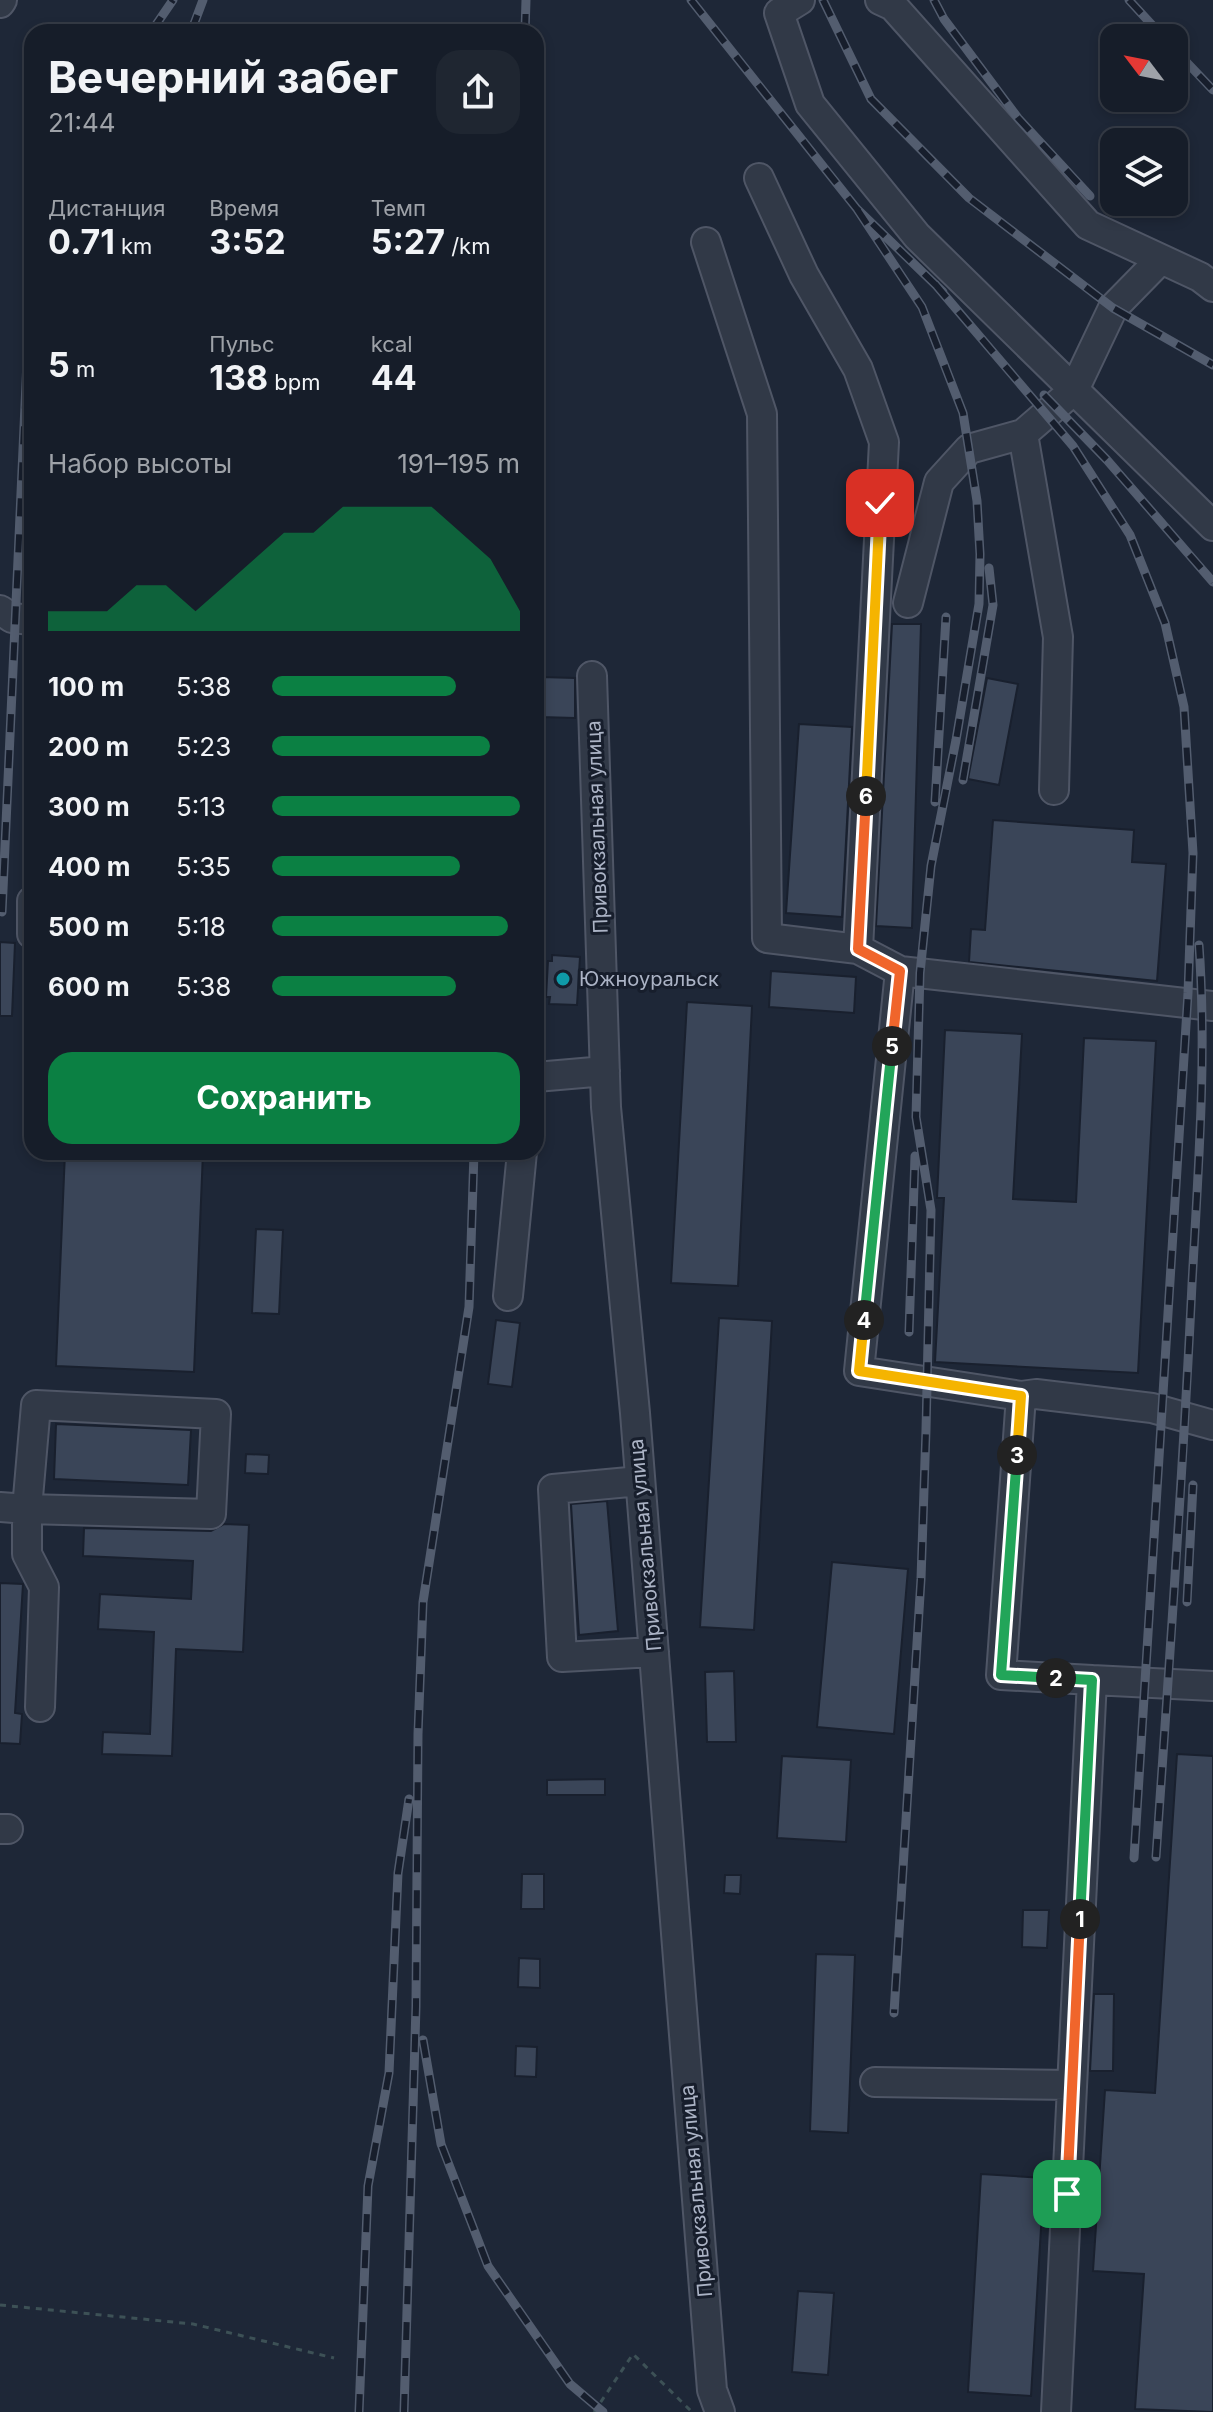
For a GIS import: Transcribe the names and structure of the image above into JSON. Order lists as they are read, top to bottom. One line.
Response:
{"streets":{"street":["Привокзальная улица"]},"places":["Южноуральск"],"north":"top left","page":{"heading":["Вечерний забег","21:44"],"stats":[["Дистанция","0.71 km"],["Время","3:52"],["Темп","5:27 /km"],["5 m"],["Пульс","138 bpm"],["kcal","44"]],"chart":["Набор высоты","191–195 m"],"list":[{"name":"100 m","note":"5:38"},{"name":"200 m","note":"5:23"},{"name":"300 m","note":"5:13"},{"name":"400 m","note":"5:35"},{"name":"500 m","note":"5:18"},{"name":"600 m","note":"5:38"}],"pins":["6","5","4","3","2","1"],"buttons":"Сохранить"}}
